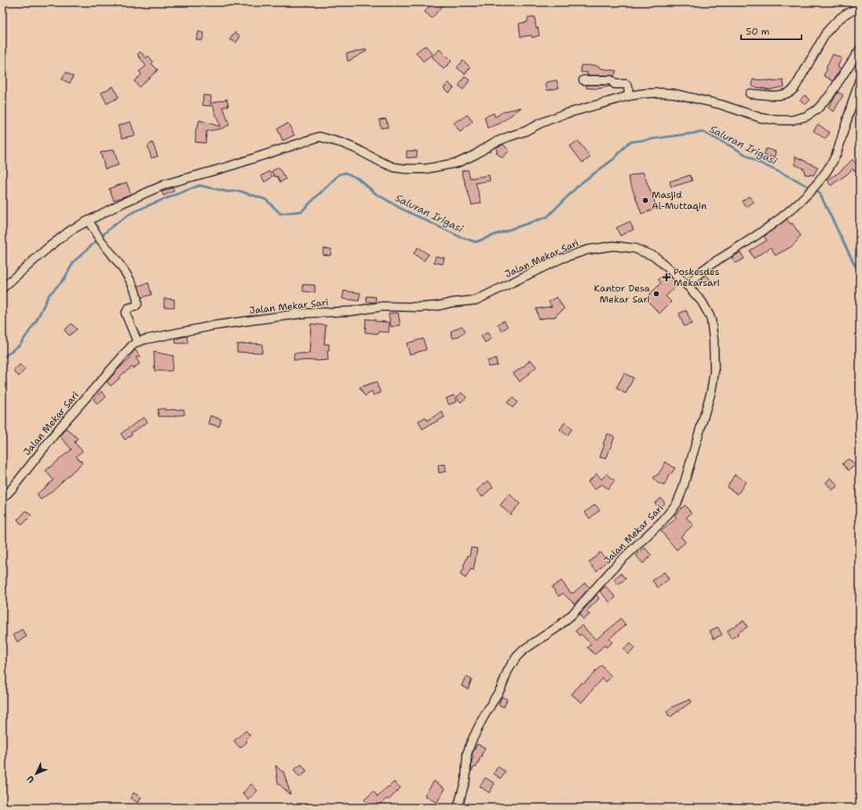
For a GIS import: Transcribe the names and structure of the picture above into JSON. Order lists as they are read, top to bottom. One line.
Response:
{"streets":{"street":["Jalan Mekar Sari"]},"water":["Saluran Irigasi"],"places":{"other":["Masjid Al-Muttaqin","Kantor Desa Mekar Sari"],"health":["Poskesdes Mekarsari"]},"scale_bar":"50 m","north":"bottom left"}
